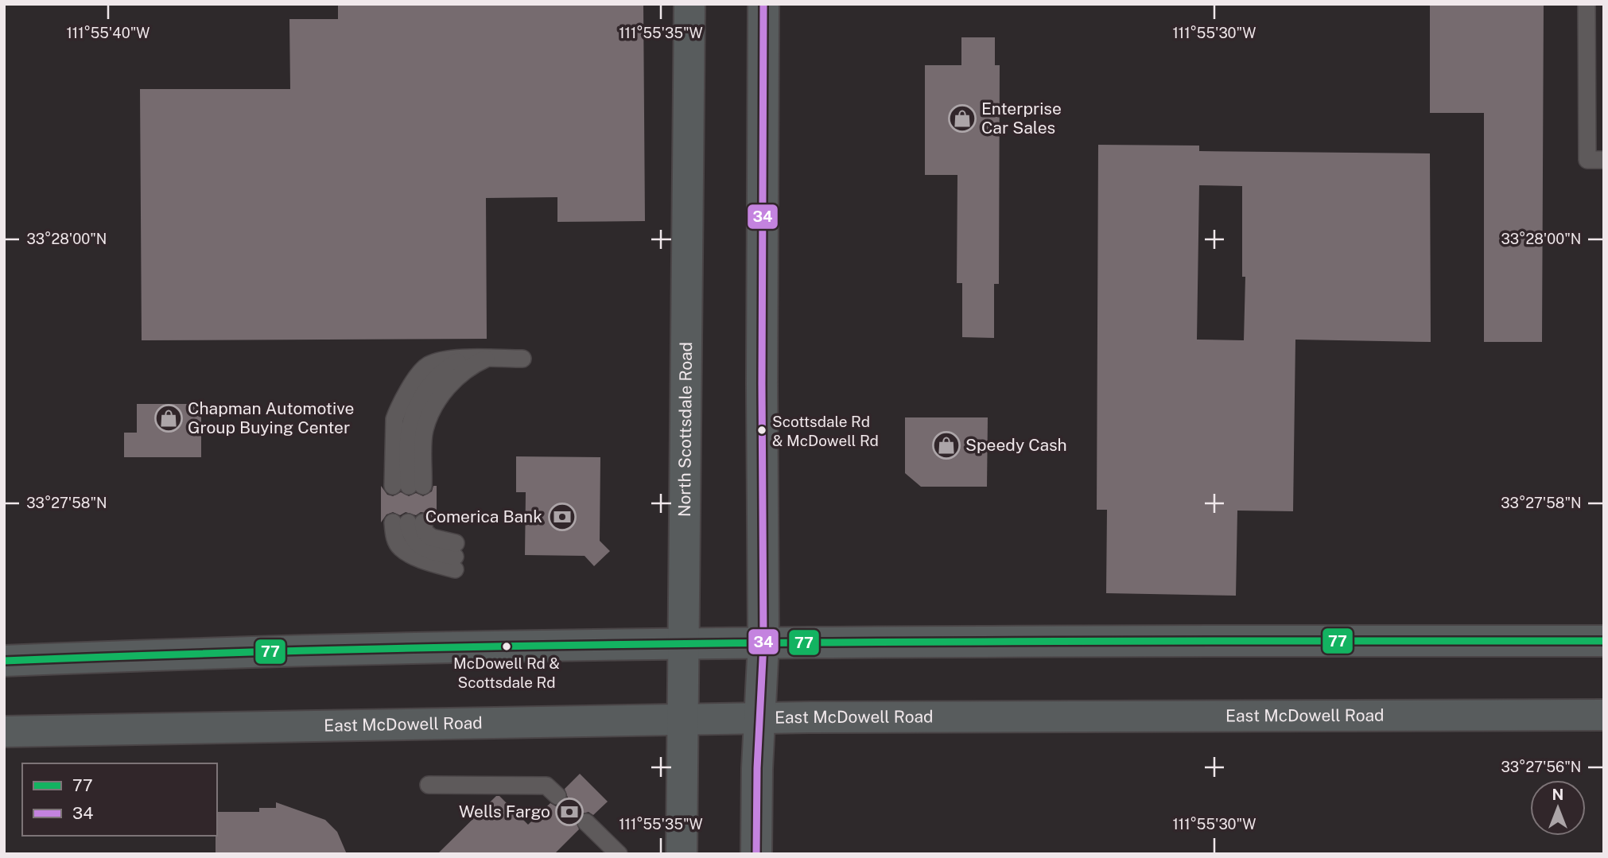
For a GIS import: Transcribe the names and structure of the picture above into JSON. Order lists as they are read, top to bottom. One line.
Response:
{"streets":{"main road":["North Scottsdale Road","East McDowell Road"]},"crossings":[["North Scottsdale Road","East McDowell Road"]],"places":{"shop":["Enterprise Car Sales","Chapman Automotive Group Buying Center","Speedy Cash"],"other":["Scottsdale Rd & McDowell Rd","McDowell Rd & Scottsdale Rd"],"bank":["Comerica Bank","Wells Fargo"]},"lines":["transit line 34","transit line 77"],"legend":["77","34"],"north":"top","coordinates":["111°55'40\"W","111°55'35\"W","111°55'30\"W","33°28'00\"N","33°27'58\"N","33°27'56\"N"]}
